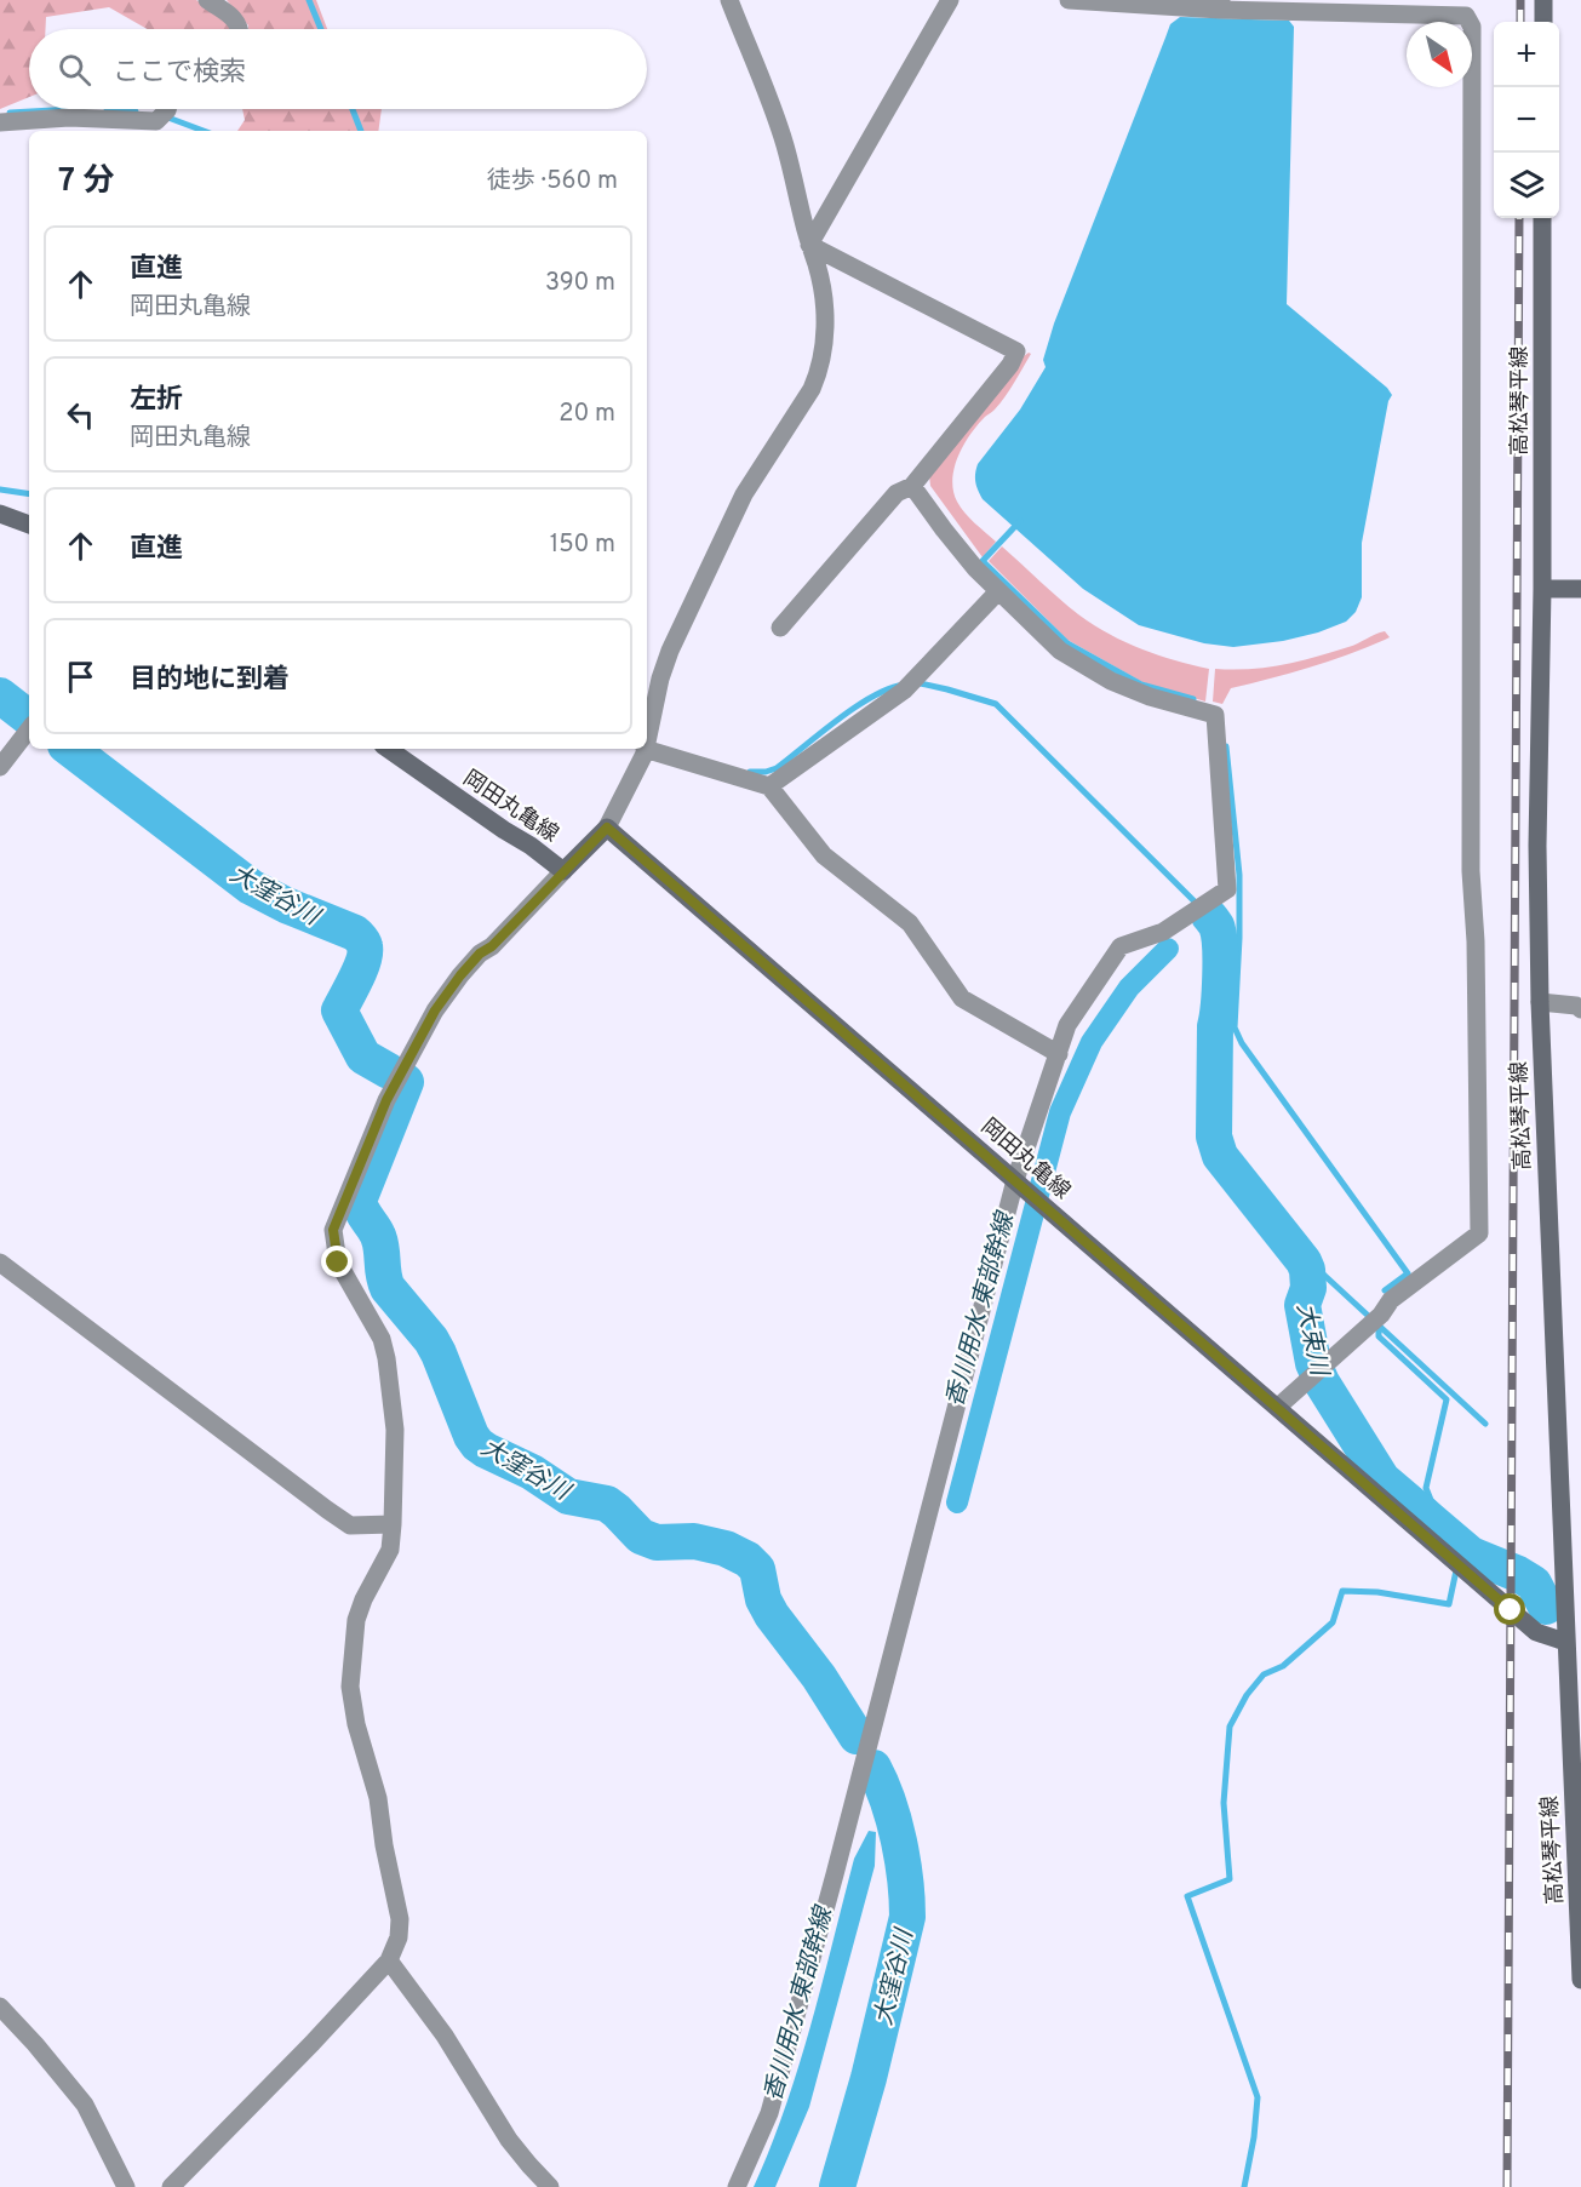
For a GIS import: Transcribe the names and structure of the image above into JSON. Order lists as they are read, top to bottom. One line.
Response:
{"streets":{"main road":["高松琴平線","岡田丸亀線"]},"crossings":[["高松琴平線","岡田丸亀線"]],"water":["大窪谷川","香川用水 東部幹線","大束川"],"north":"bottom right","page":{"map_buttons":["+","−"],"search":"ここで検索","heading":["7 分","徒歩 · 560 m"],"list":[["直進","岡田丸亀線","390 m"],["左折","岡田丸亀線","20 m"],["直進","150 m"],"目的地に到着"]}}
